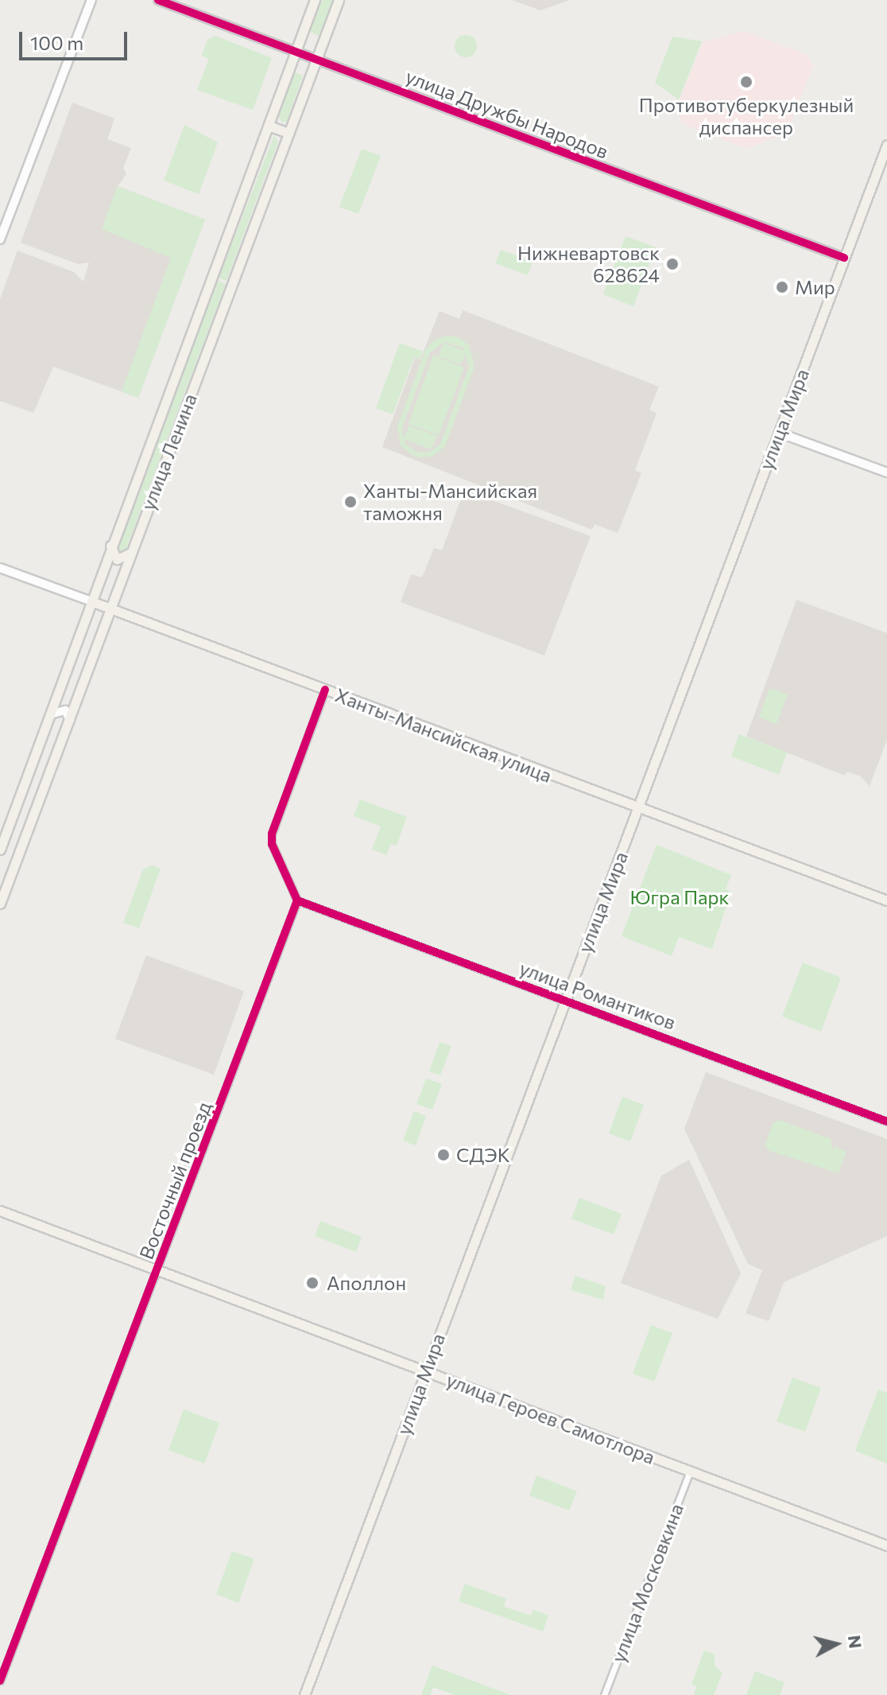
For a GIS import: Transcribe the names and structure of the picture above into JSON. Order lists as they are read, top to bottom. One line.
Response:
{"streets":{"main road":["улица Мира","улица Ленина","Ханты-Мансийская улица","улица Героев Самотлора"],"street":["улица Дружбы Народов","улица Романтиков","Восточный проезд","улица Московкина"]},"crossings":[["улица Дружбы Народов","улица Мира"],["улица Дружбы Народов","улица Ленина"],["улица Мира","Ханты-Мансийская улица"],["улица Мира","улица Романтиков"],["улица Мира","улица Героев Самотлора"],["улица Ленина","Ханты-Мансийская улица"],["улица Романтиков","Восточный проезд"],["Восточный проезд","улица Героев Самотлора"],["улица Героев Самотлора","улица Московкина"]],"parks":["Югра Парк"],"places":["Противотуберкулезный диспансер","Нижневартовск 628624","Мир","Ханты-Мансийская таможня","СДЭК","Аполлон"],"scale_bar":"100 m","north":"right"}
